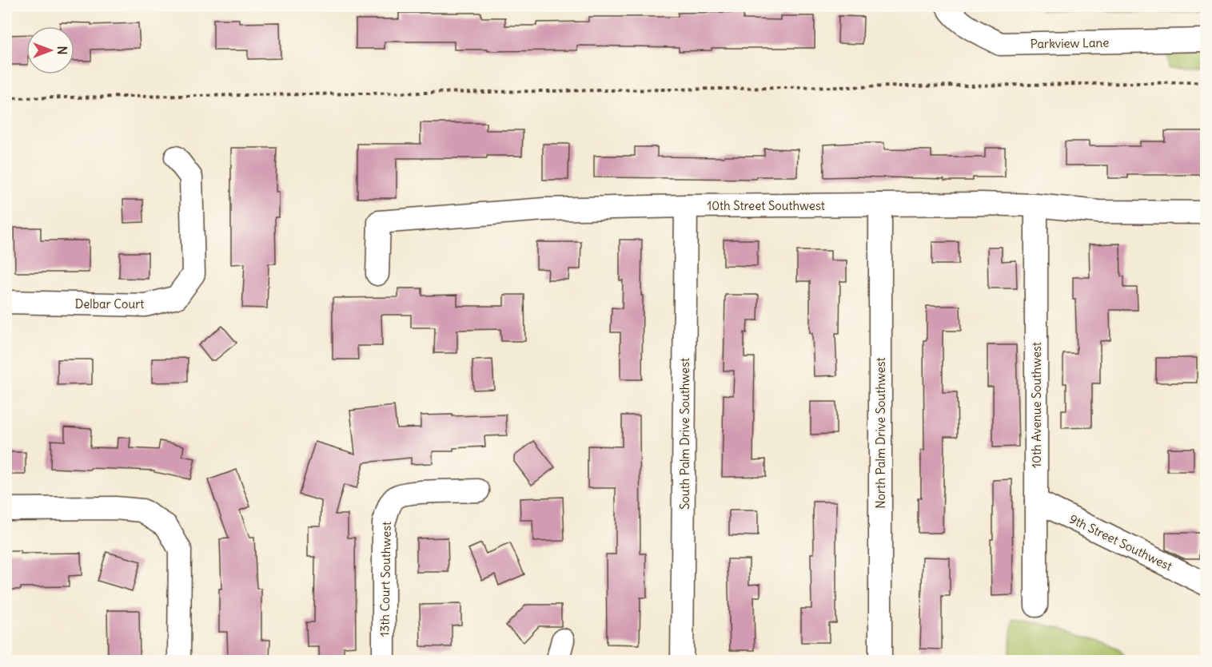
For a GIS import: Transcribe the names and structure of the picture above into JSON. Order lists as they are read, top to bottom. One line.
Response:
{"streets":{"street":["Parkview Lane","10th Street Southwest","Delbar Court","10th Avenue Southwest","North Palm Drive Southwest","South Palm Drive Southwest","9th Street Southwest","13th Court Southwest"]},"crossings":[["10th Street Southwest","10th Avenue Southwest"],["10th Street Southwest","North Palm Drive Southwest"],["10th Street Southwest","South Palm Drive Southwest"],["10th Avenue Southwest","9th Street Southwest"]],"north":"right"}
